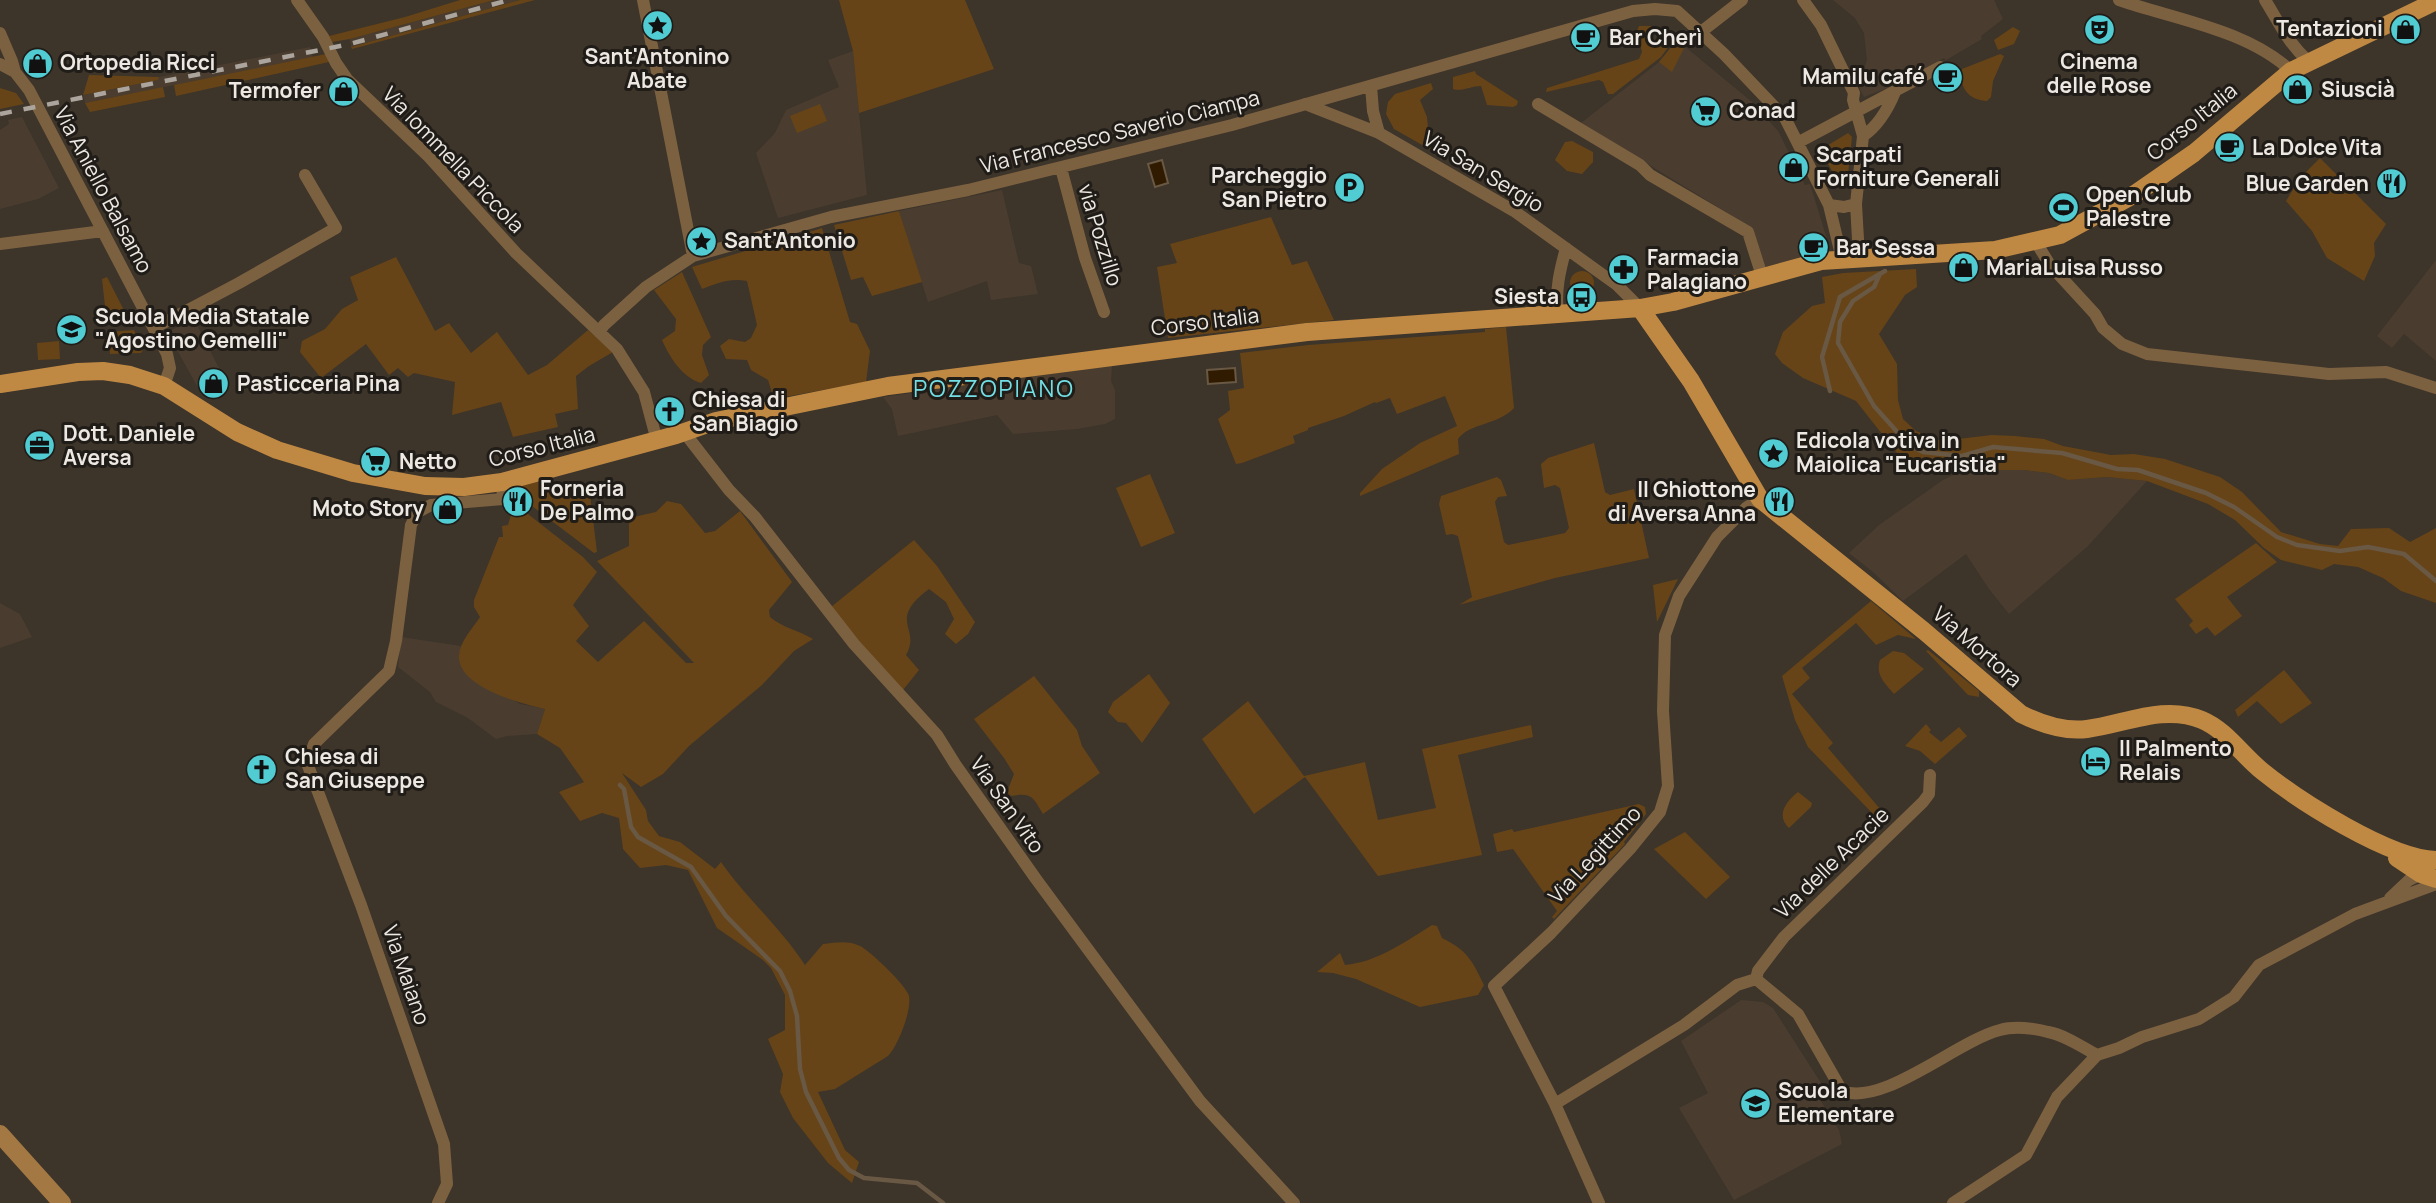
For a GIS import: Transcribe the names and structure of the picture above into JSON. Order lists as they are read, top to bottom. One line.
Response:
{"streets":{"main road":["Corso Italia","Via Mortora"],"street":["Via Francesco Saverio Ciampa","Via Iommella Piccola","Via San Sergio","Via Aniello Balsamo","via Pozzillo","Via San Vito","Via Legittimo","Via delle Acacie","Via Maiano"]},"crossings":[["Corso Italia","Via San Sergio"],["Corso Italia","Via Aniello Balsamo"],["Corso Italia","Via Mortora"],["Corso Italia","Via San Vito"],["Corso Italia","Via Maiano"],["Via Francesco Saverio Ciampa","Via Iommella Piccola"],["Via Francesco Saverio Ciampa","Via San Sergio"],["Via Francesco Saverio Ciampa","via Pozzillo"],["Via San Sergio","Via Mortora"],["Via Mortora","Via Legittimo"]],"districts":["POZZOPIANO"],"places":{"place":["Sant'Antonino Abate","Sant'Antonio","Edicola votiva in Maiolica \"Eucaristia\""],"shop":["Tentazioni","Ortopedia Ricci","Siuscià","Termofer","Scarpati Forniture Generali","MariaLuisa Russo","Pasticceria Pina","Moto Story"],"theatre":["Cinema delle Rose"],"cafe":["Bar Cherì","Mamilu café","La Dolce Vita","Bar Sessa"],"supermarket":["Conad","Netto"],"restaurant":["Blue Garden","Forneria De Palmo","Il Ghiottone di Aversa Anna"],"parking":["Parcheggio San Pietro"],"sports":["Open Club Palestre"],"pharmacy":["Farmacia Palagiano"],"bus stop":["Siesta"],"school or university":["Scuola Media Statale \"Agostino Gemelli\"","Scuola Elementare"],"church":["Chiesa di San Biagio","Chiesa di San Giuseppe"],"office":["Dott. Daniele Aversa"],"hotel":["Il Palmento Relais"]}}
